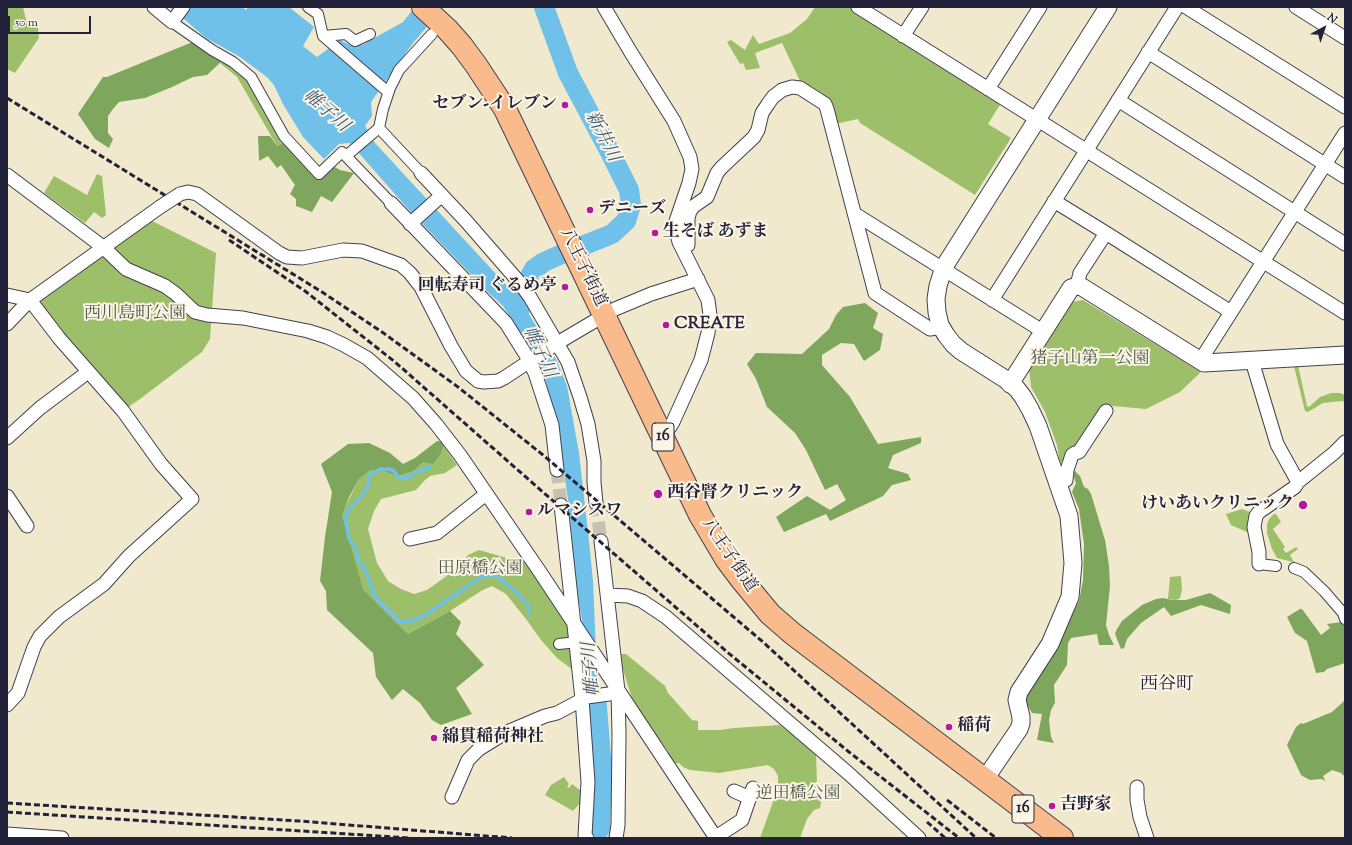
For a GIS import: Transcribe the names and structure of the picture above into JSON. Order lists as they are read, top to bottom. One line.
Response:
{"streets":{"highway":["八王子街道","16"]},"districts":["西谷町"],"water":["帷子川","新井川"],"parks":["西川島町公園","猪子山第一公園","田原橋公園","逆田橋公園"],"places":["セブン-イレブン","デニーズ","生そば あずま","回転寿司 ぐるめ亭","CREATE","西谷腎クリニック","けいあいクリニック","ルマシスワ","稲荷","綿貫稲荷神社","吉野家"],"scale_bar":"50 m","north":"top right"}
